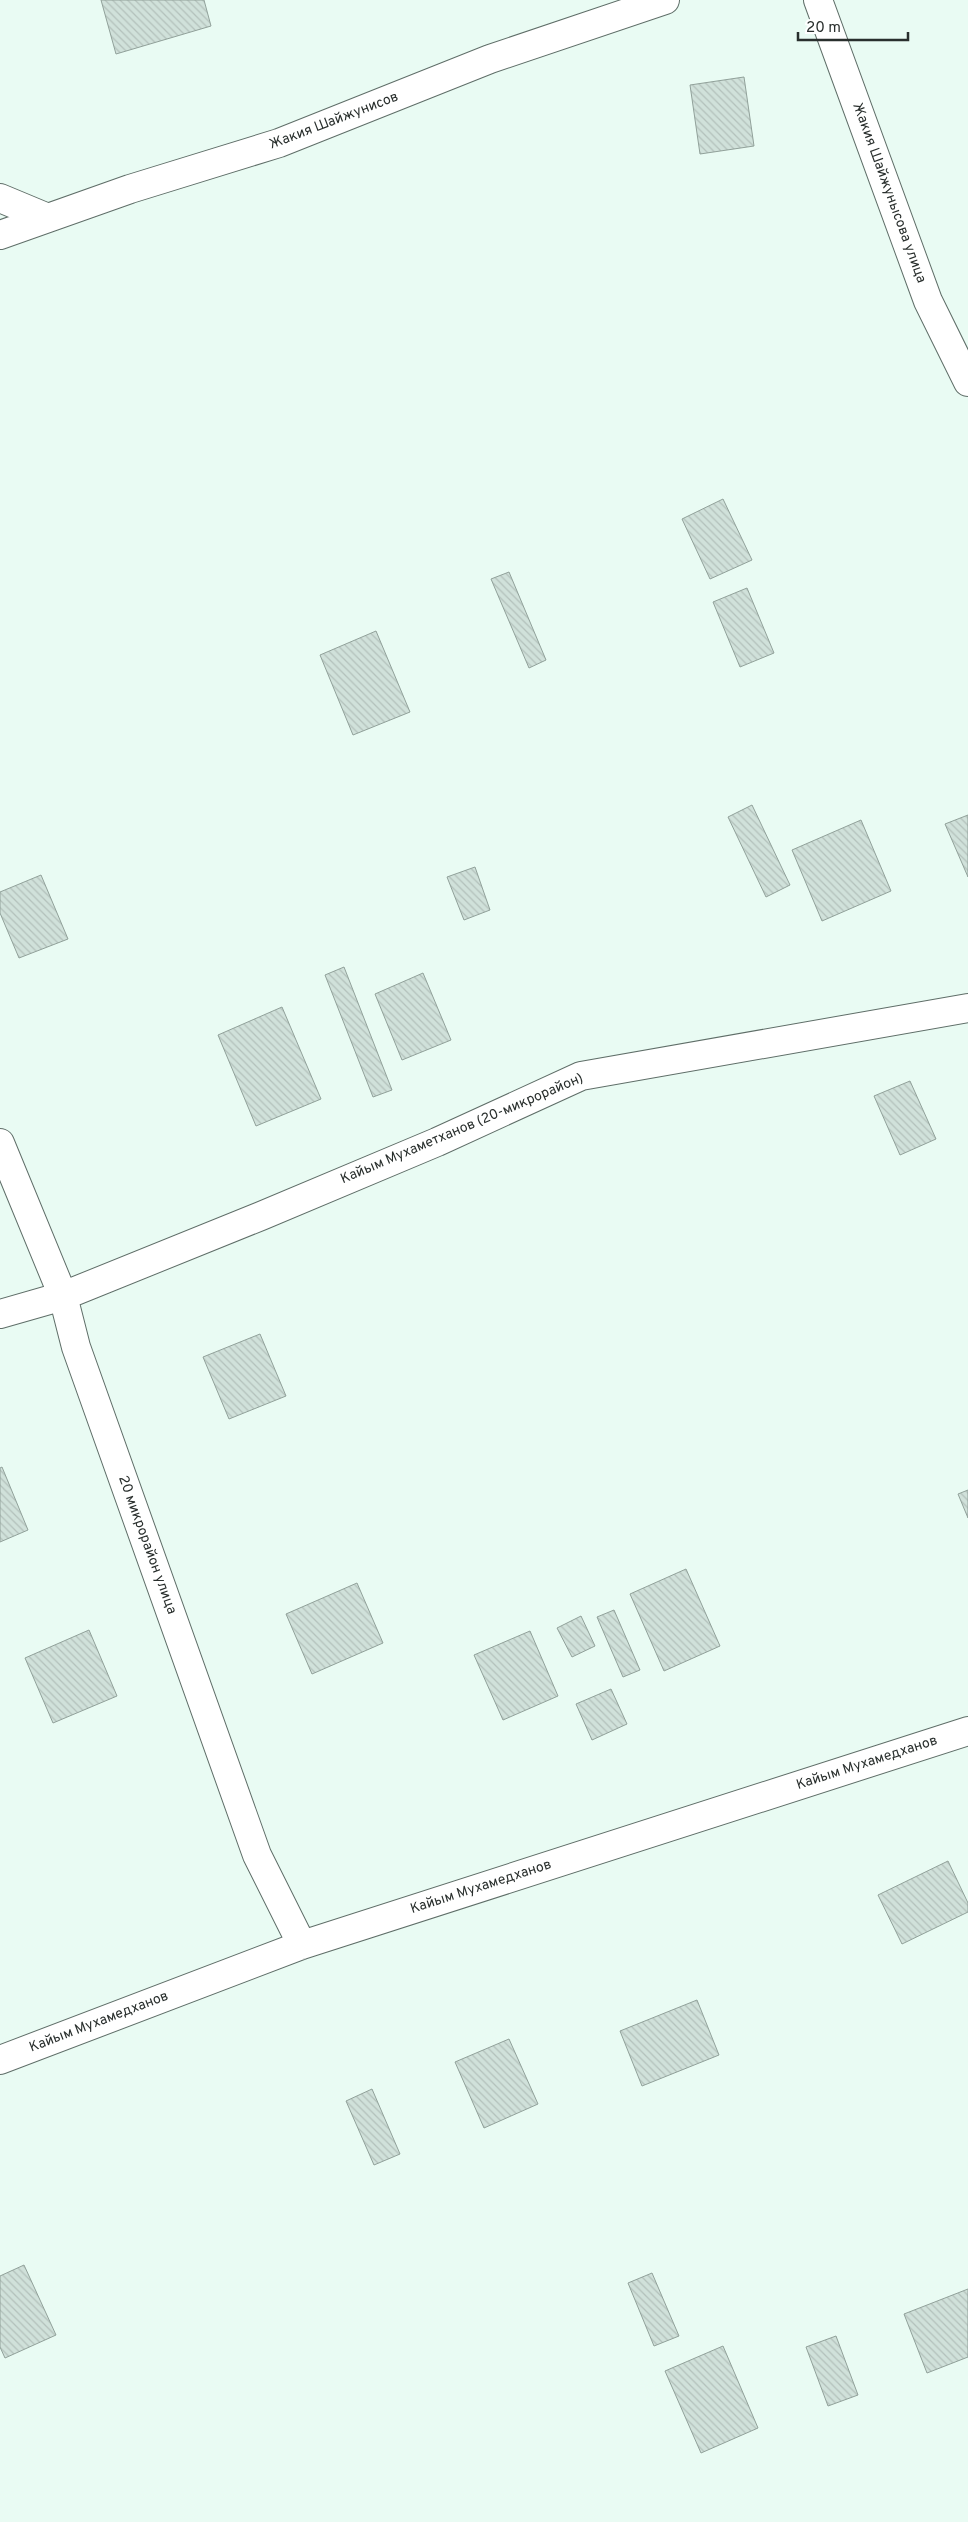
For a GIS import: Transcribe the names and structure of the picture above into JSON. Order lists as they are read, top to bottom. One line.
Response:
{"streets":{"street":["Жакия Шайжунисов","Жакия Шайжунысова улица","Кайым Мухаметханов (20-микрорайон)","20 микрорайон улица","Кайым Мухамедханов"]},"crossings":[["Кайым Мухаметханов (20-микрорайон)","20 микрорайон улица"],["20 микрорайон улица","Кайым Мухамедханов"]],"scale_bar":"20 m"}
